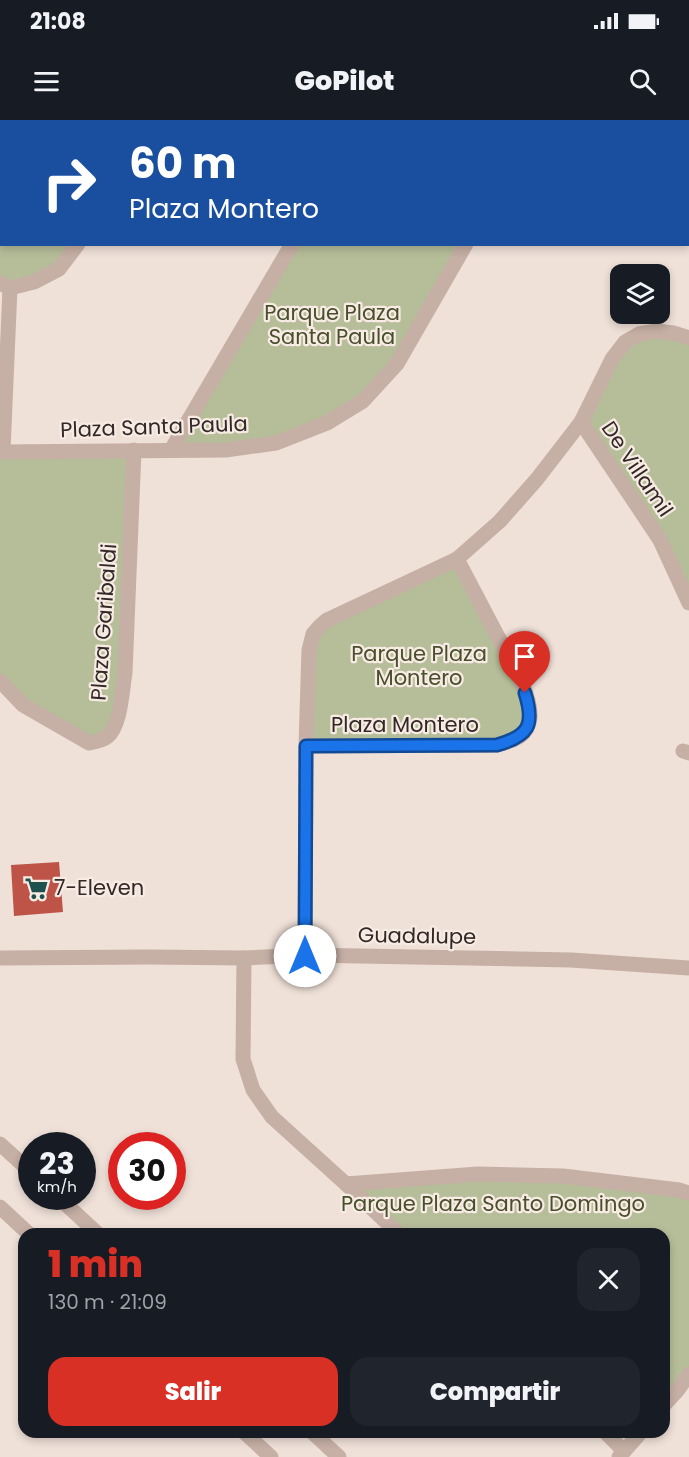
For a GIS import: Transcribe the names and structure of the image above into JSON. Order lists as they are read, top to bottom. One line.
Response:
{"streets":{"street":["Plaza Santa Paula","De Villamil","Plaza Garibaldi","Plaza Montero","Guadalupe"]},"crossings":[["Plaza Santa Paula","Plaza Garibaldi"],["De Villamil","Plaza Montero"],["Plaza Montero","Guadalupe"]],"parks":["Parque Plaza Santa Paula","Parque Plaza Montero","Parque Plaza Santo Domingo"],"places":{"supermarket":["7-Eleven"]},"page":{"status":"21:08","header":"GoPilot","turn":["60 m","Plaza Montero"],"speed":"23 km/h","limit":"30","heading":["1 min","130 m · 21:09"],"buttons":["Salir","Compartir"]}}
